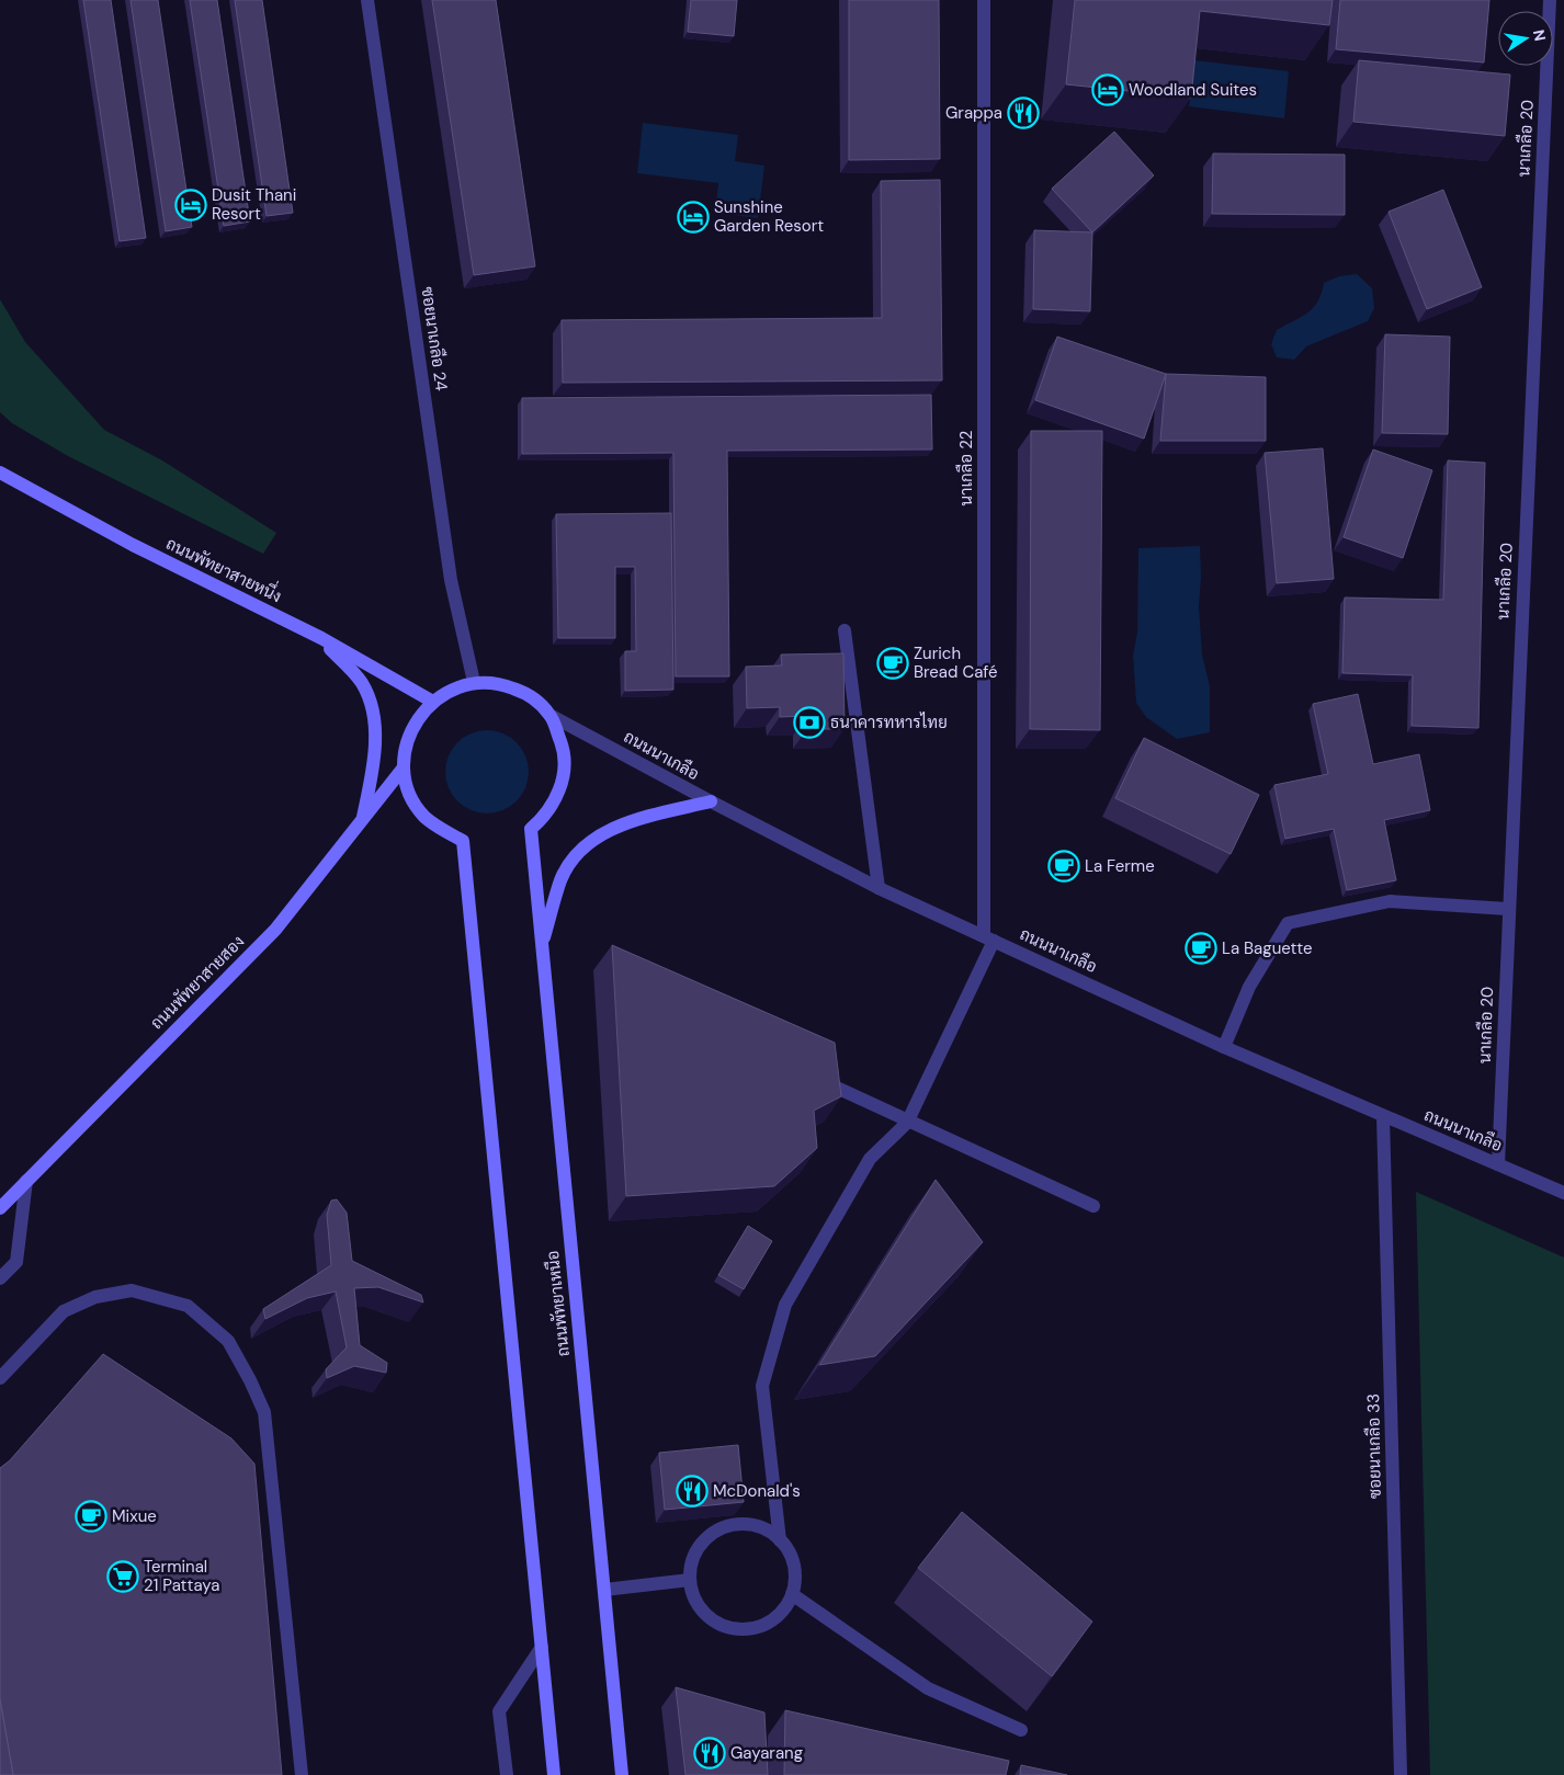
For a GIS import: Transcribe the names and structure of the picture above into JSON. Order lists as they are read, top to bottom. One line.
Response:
{"streets":{"main road":["ถนนพัทยาสายหนึ่ง","ถนนพัทยาสายสอง","ถนนพัทยาเหนือ"],"street":["นาเกลือ 20","ซอยนาเกลือ 24","นาเกลือ 22","ถนนนาเกลือ","ซอยนาเกลือ 33"]},"crossings":[["นาเกลือ 20","ถนนนาเกลือ"],["นาเกลือ 22","ถนนนาเกลือ"],["ถนนนาเกลือ","ถนนพัทยาเหนือ"],["ถนนนาเกลือ","ซอยนาเกลือ 33"]],"places":{"hotel":["Woodland Suites","Dusit Thani Resort","Sunshine Garden Resort"],"restaurant":["Grappa","McDonald's","Gayarang"],"cafe":["Zurich Bread Café","La Ferme","La Baguette","Mixue"],"bank":["ธนาคารทหารไทย"],"supermarket":["Terminal 21 Pattaya"]},"north":"right"}
